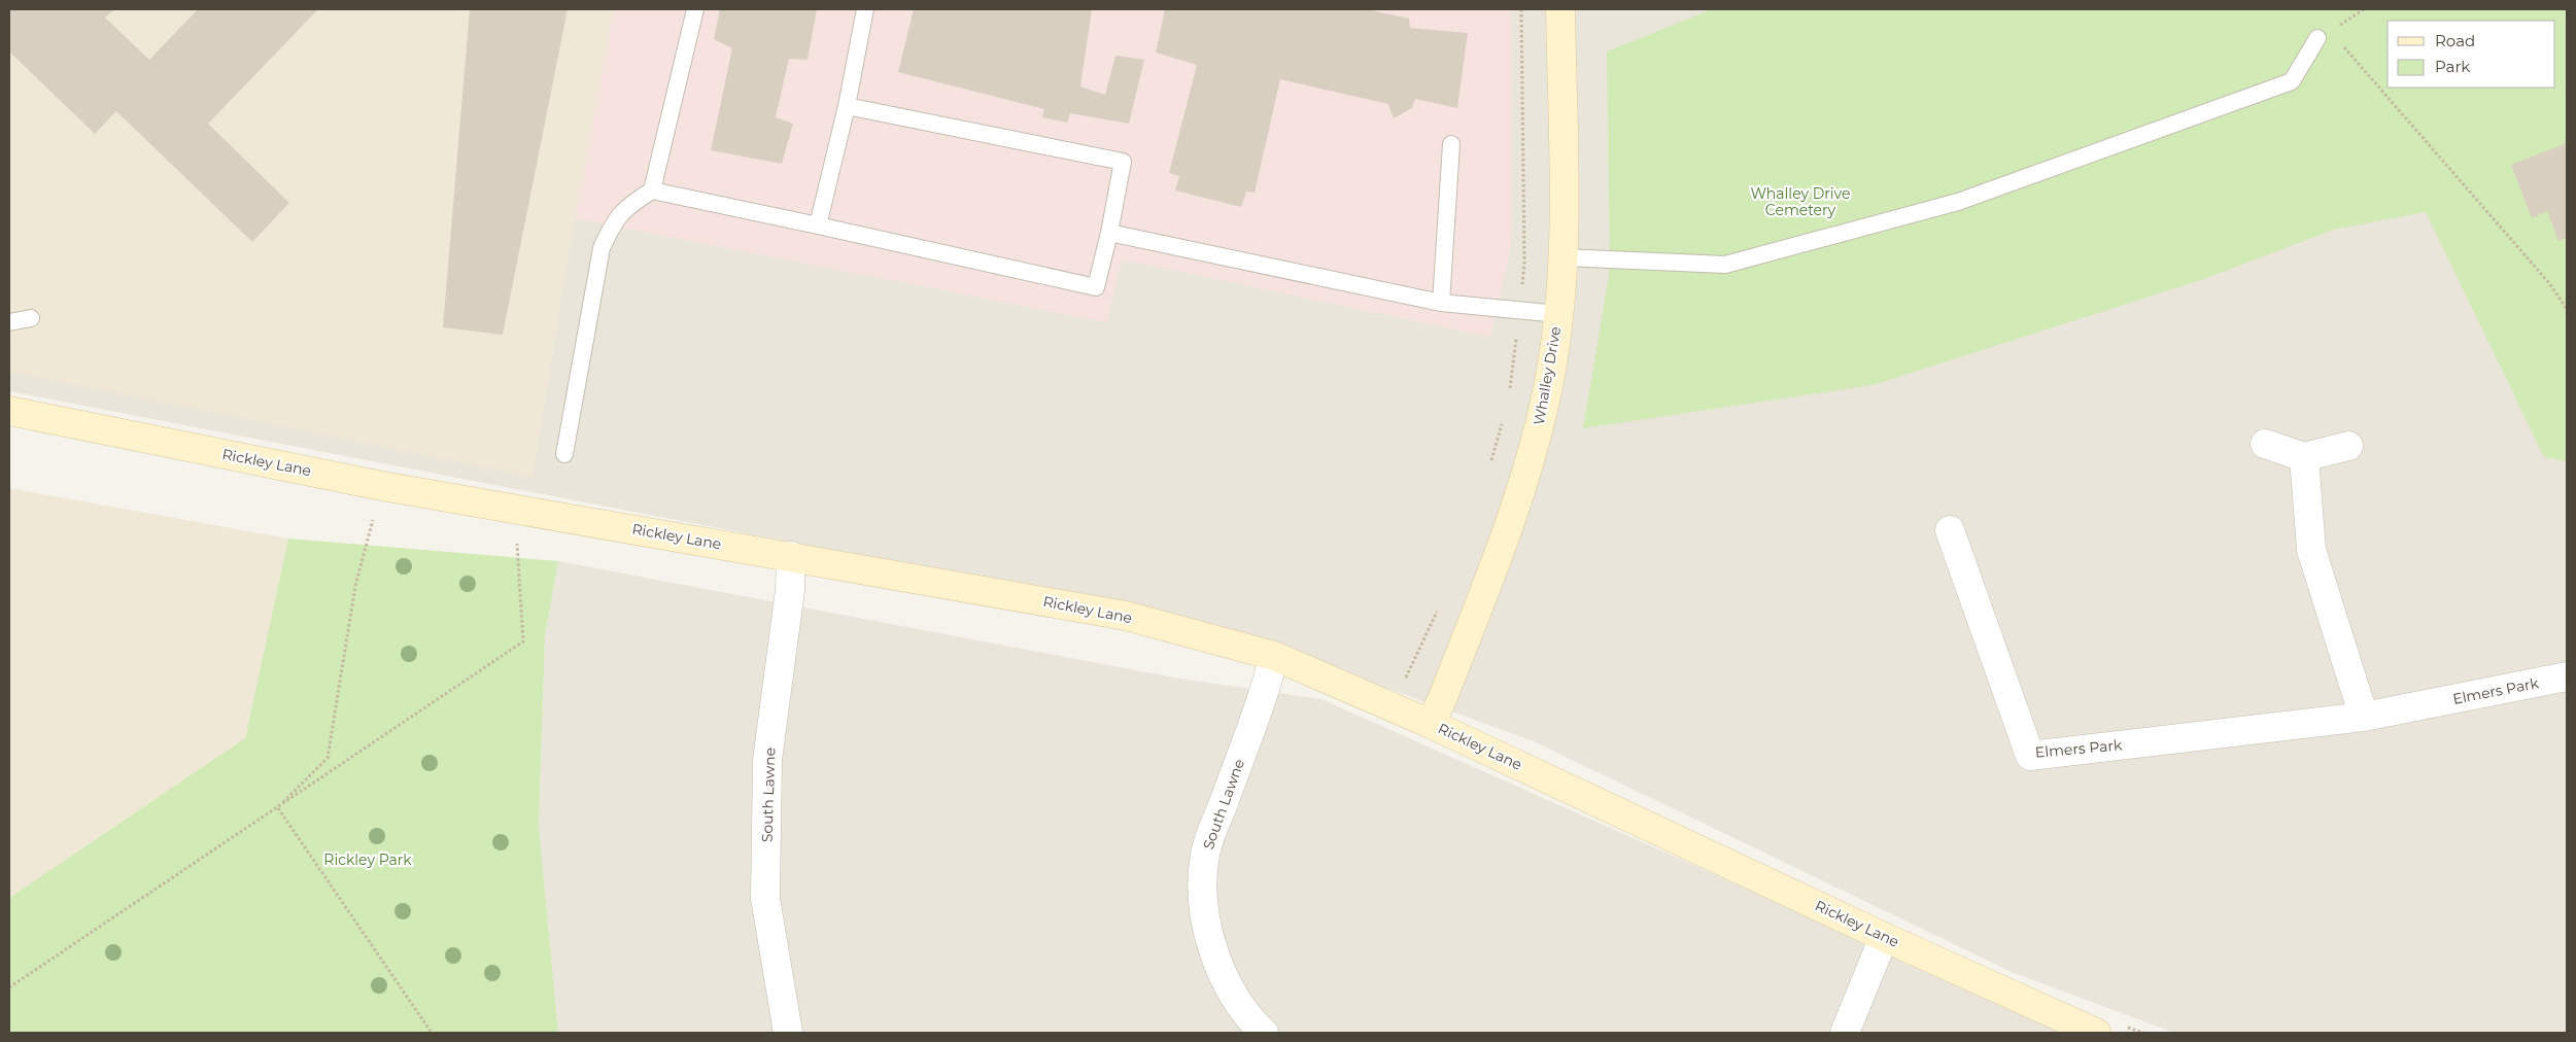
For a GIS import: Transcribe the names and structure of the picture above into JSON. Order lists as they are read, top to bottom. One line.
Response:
{"streets":{"street":["Whalley Drive","Rickley Lane","Elmers Park","South Lawne"]},"crossings":[["Whalley Drive","Rickley Lane"],["Rickley Lane","South Lawne"]],"parks":["Whalley Drive Cemetery","Rickley Park"],"legend":["Road","Park"]}
